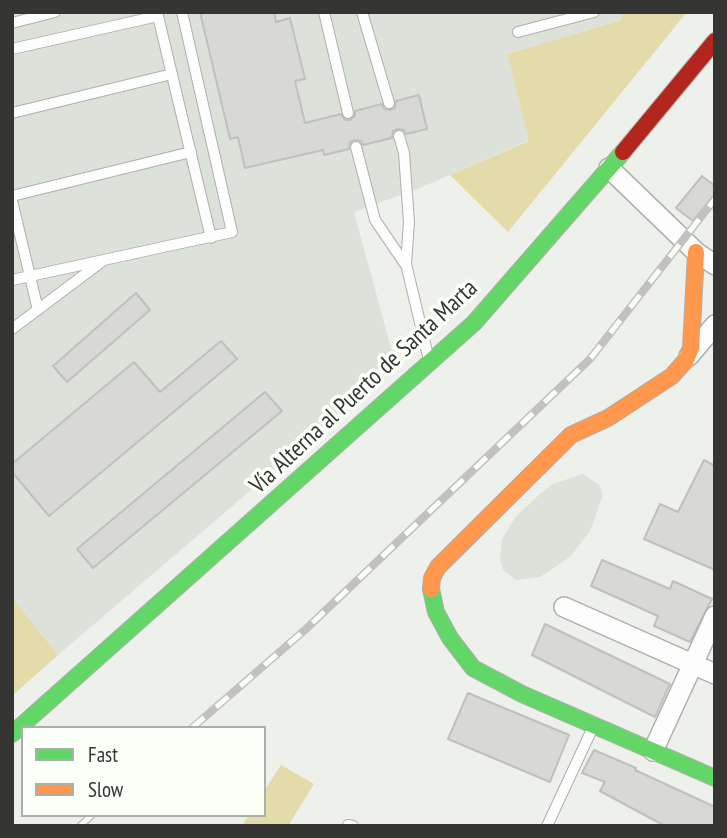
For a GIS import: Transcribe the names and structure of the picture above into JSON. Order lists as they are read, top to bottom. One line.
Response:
{"streets":{"main road":["Vía Alterna al Puerto de Santa Marta"]},"legend":["Fast","Slow"]}
